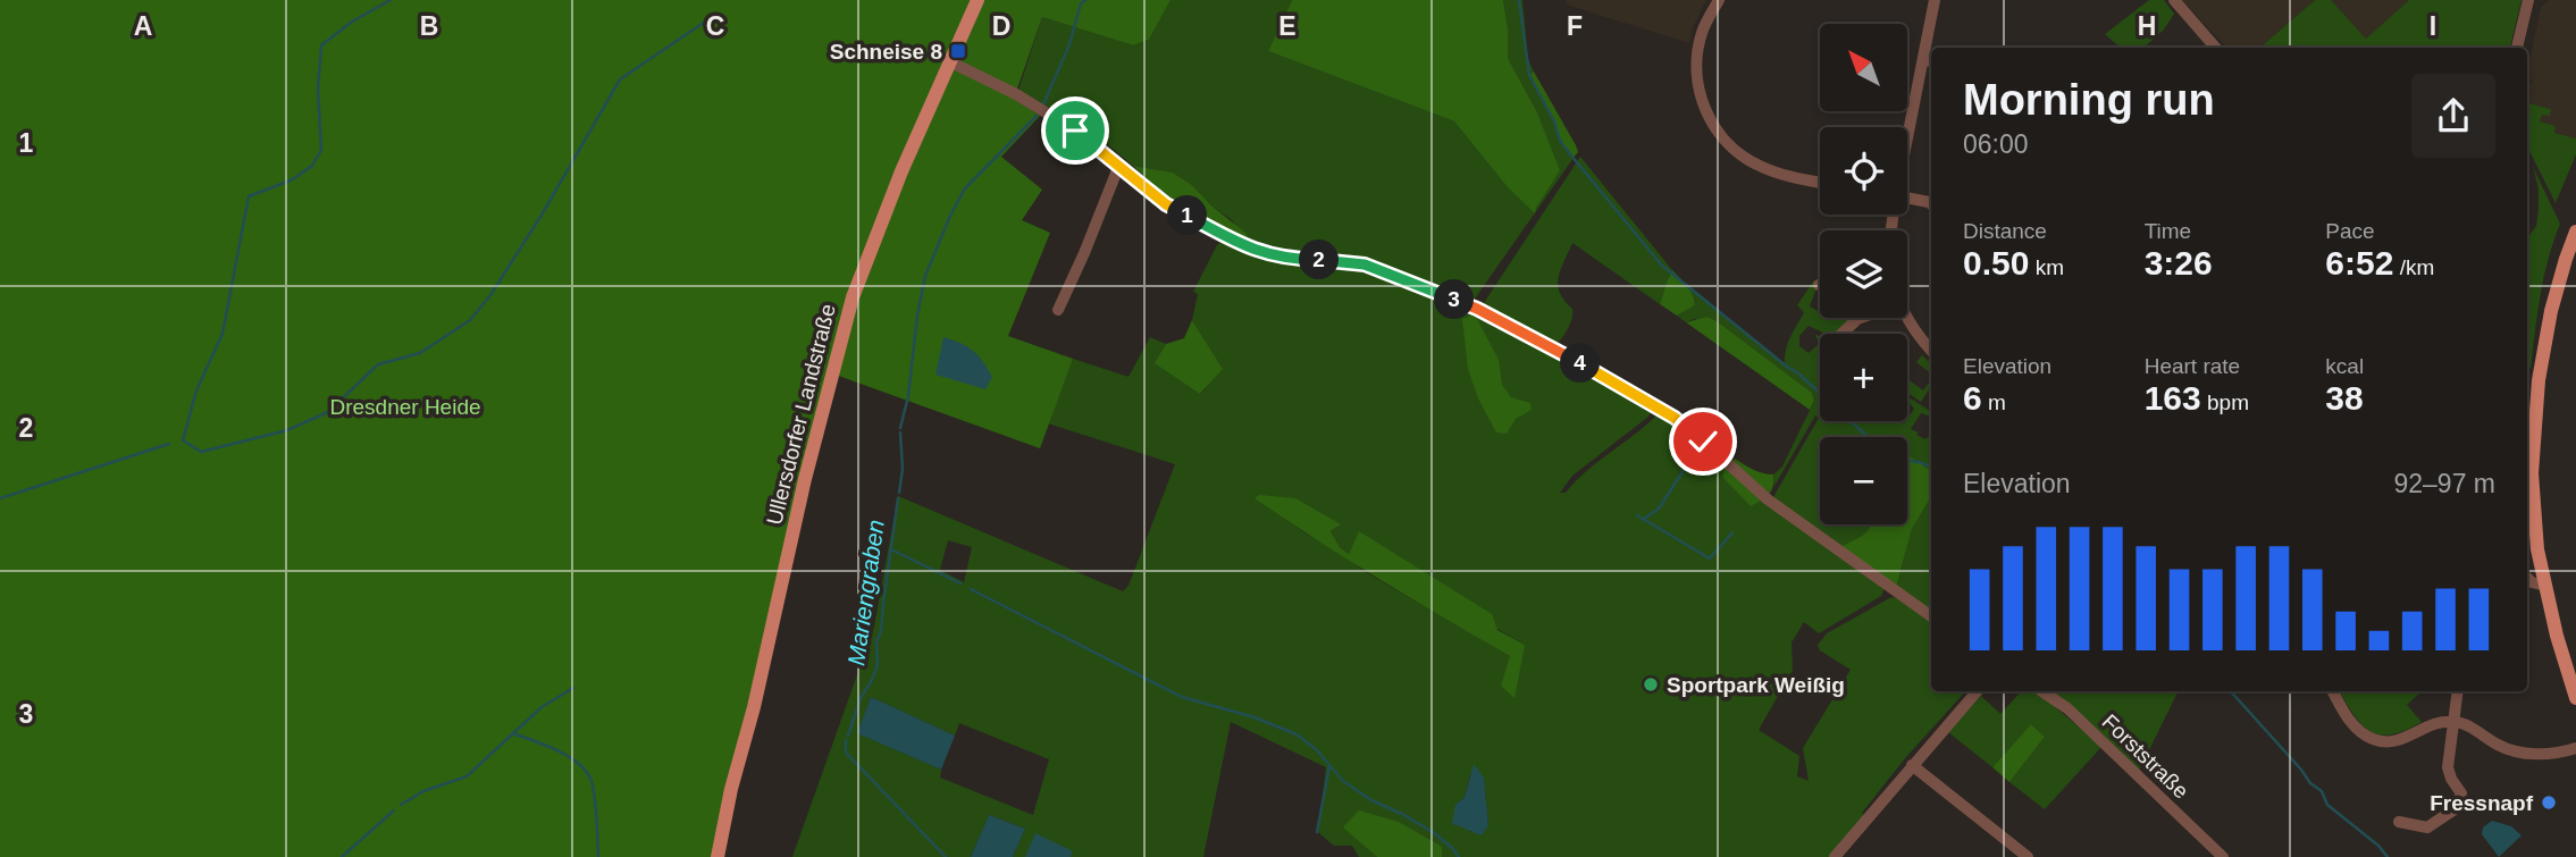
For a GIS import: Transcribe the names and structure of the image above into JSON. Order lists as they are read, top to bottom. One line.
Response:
{"streets":{"main road":["Ullersdorfer Landstraße"],"street":["Forststraße"]},"water":["Mariengraben"],"parks":["Dresdner Heide"],"places":{"transit":["Schneise 8"],"other":["Sportpark Weißig","Fressnapf"]},"north":"top left","page":{"map_buttons":["+","−"],"heading":["Morning run","06:00"],"stats":[["Distance","0.50 km"],["Time","3:26"],["Pace","6:52 /km"],["Elevation","6 m"],["Heart rate","163 bpm"],["kcal","38"]],"pins":["1","2","3","4"],"chart":["Elevation","92–97 m"]},"grid":{"columns":["A","B","C","D","E","F","H","I"],"rows":["1","2","3"]}}
